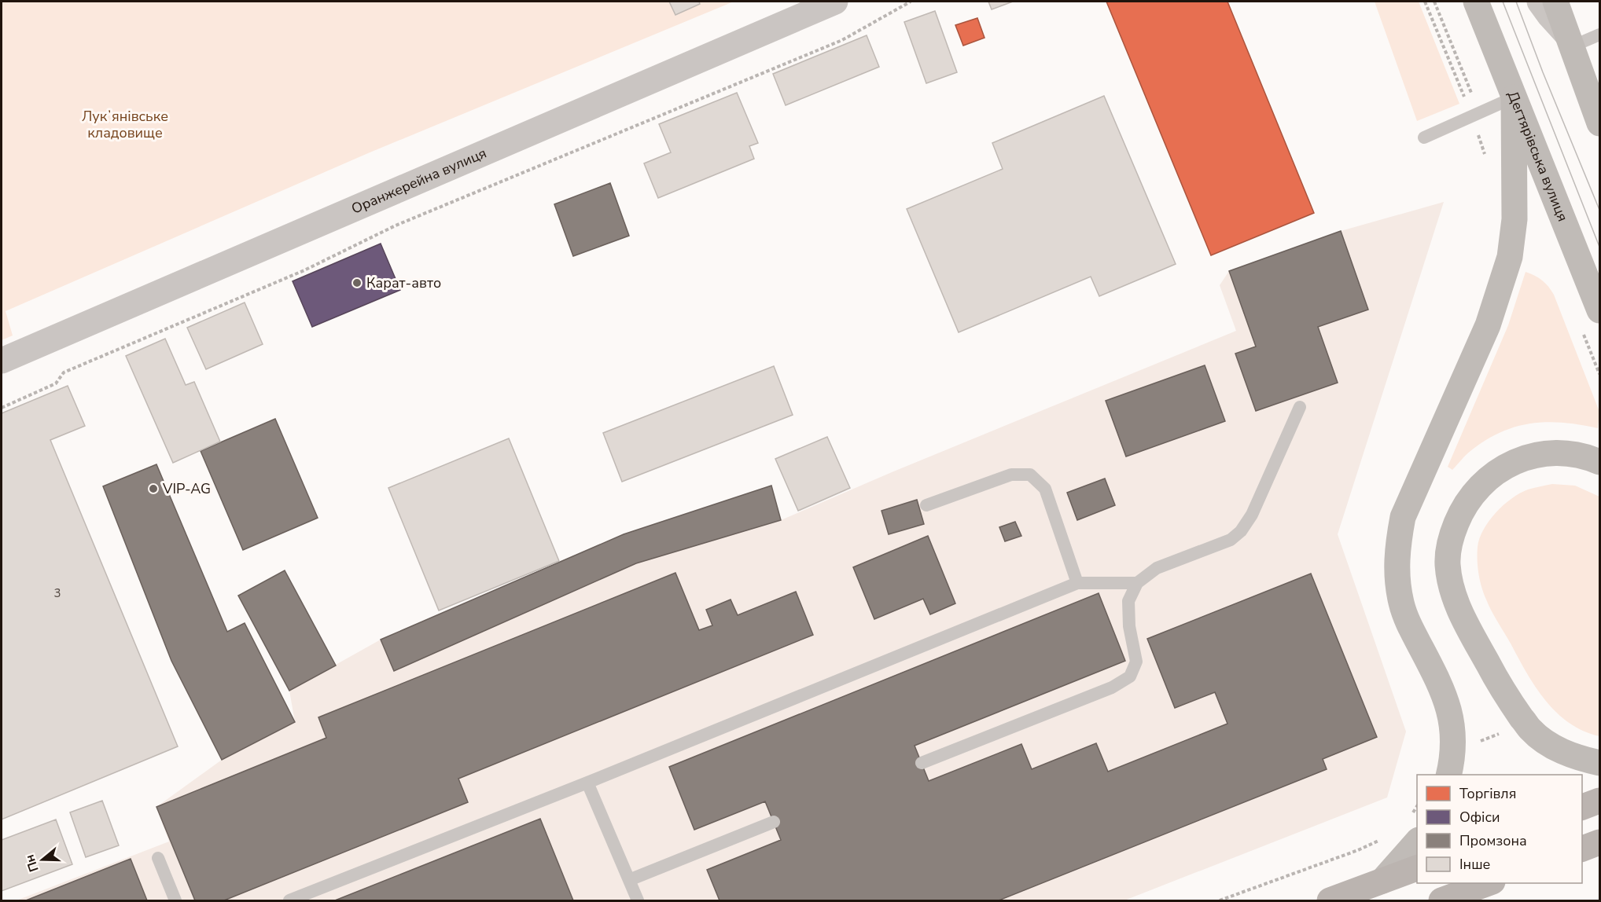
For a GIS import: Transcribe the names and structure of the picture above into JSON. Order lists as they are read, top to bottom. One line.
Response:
{"streets":{"main road":["Дегтярівська вулиця"],"street":["Оранжерейна вулиця"]},"parks":["Лукʼянівське кладовище"],"places":["Карат-авто","VIP-AG"],"house_numbers":["3"],"legend":["Торгівля","Офіси","Промзона","Інше"],"north":"left"}
